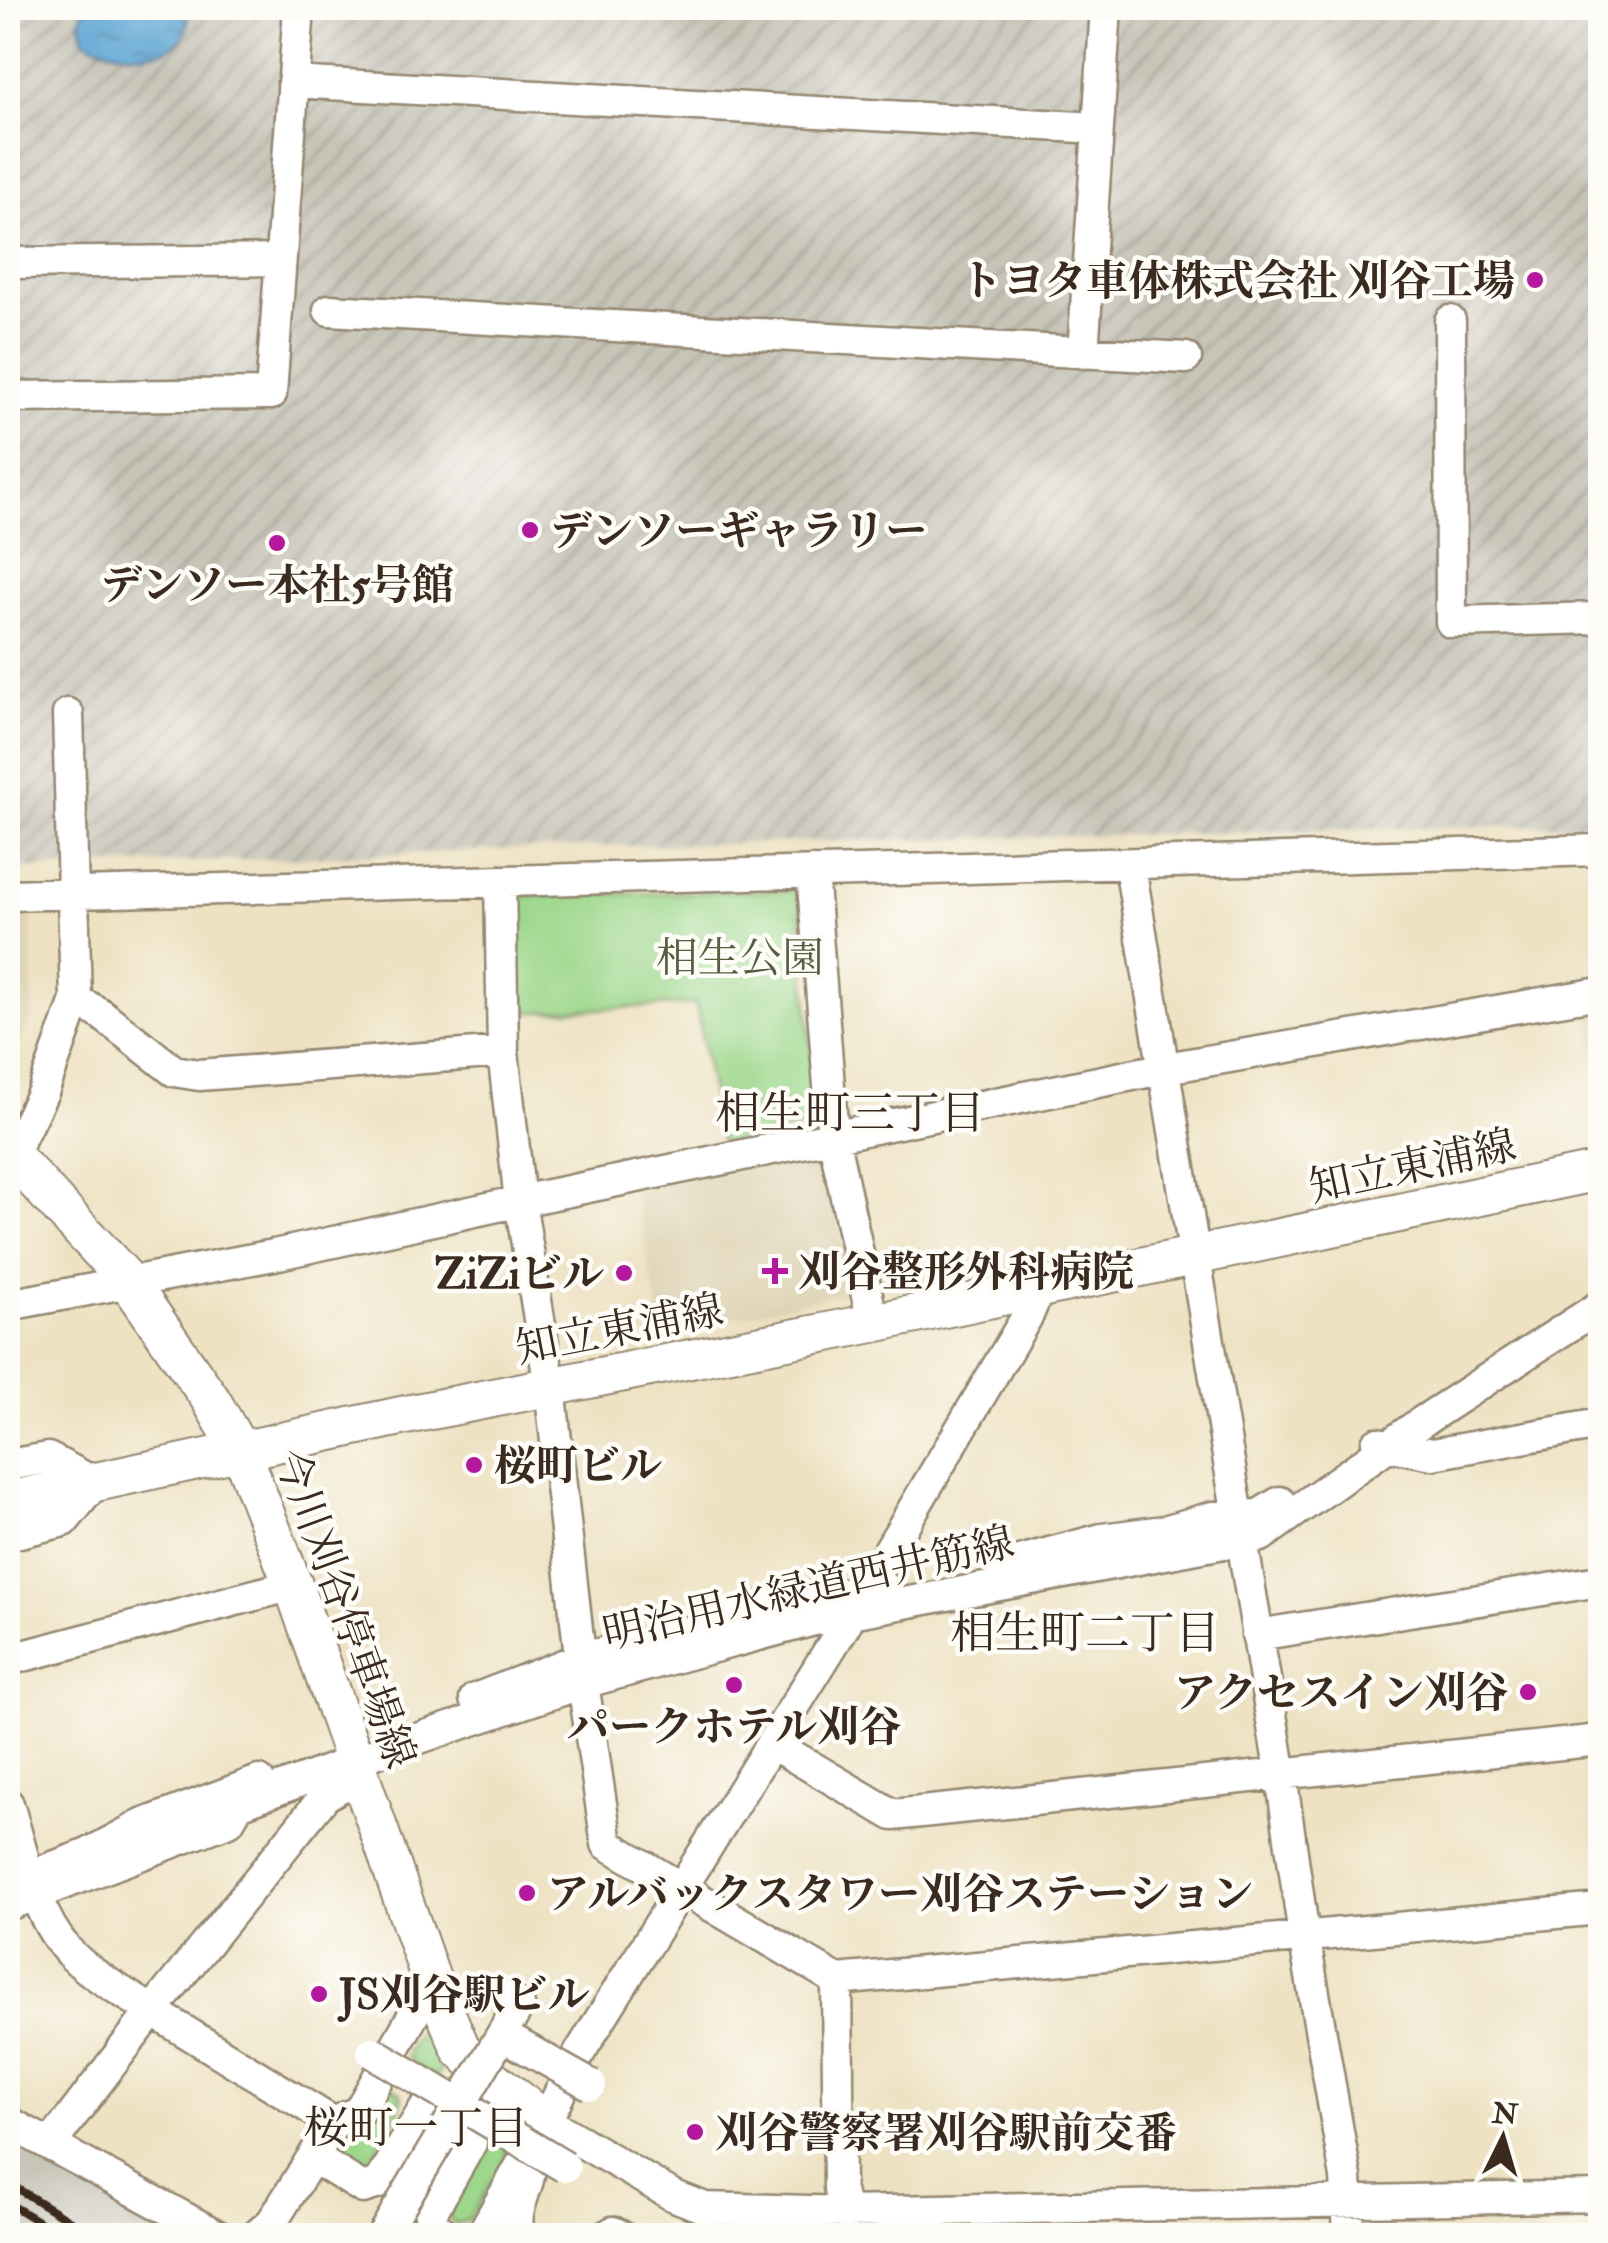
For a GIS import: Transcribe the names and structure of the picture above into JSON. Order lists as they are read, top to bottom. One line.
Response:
{"streets":{"main road":["知立東浦線","今川刈谷停車場線"],"street":["明治用水緑道西井筋線"]},"crossings":[["知立東浦線","今川刈谷停車場線"],["明治用水緑道西井筋線","今川刈谷停車場線"]],"districts":["相生町三丁目","相生町二丁目","桜町一丁目"],"parks":["相生公園"],"places":{"other":["トヨタ車体株式会社 刈谷工場","デンソーギャラリー","デンソー本社5号館","ZiZiビル","桜町ビル","パークホテル刈谷","アクセスイン刈谷","アルバックスタワー刈谷ステーション","JS刈谷駅ビル","刈谷警察署刈谷駅前交番"],"health":["刈谷整形外科病院"]},"north":"top"}
